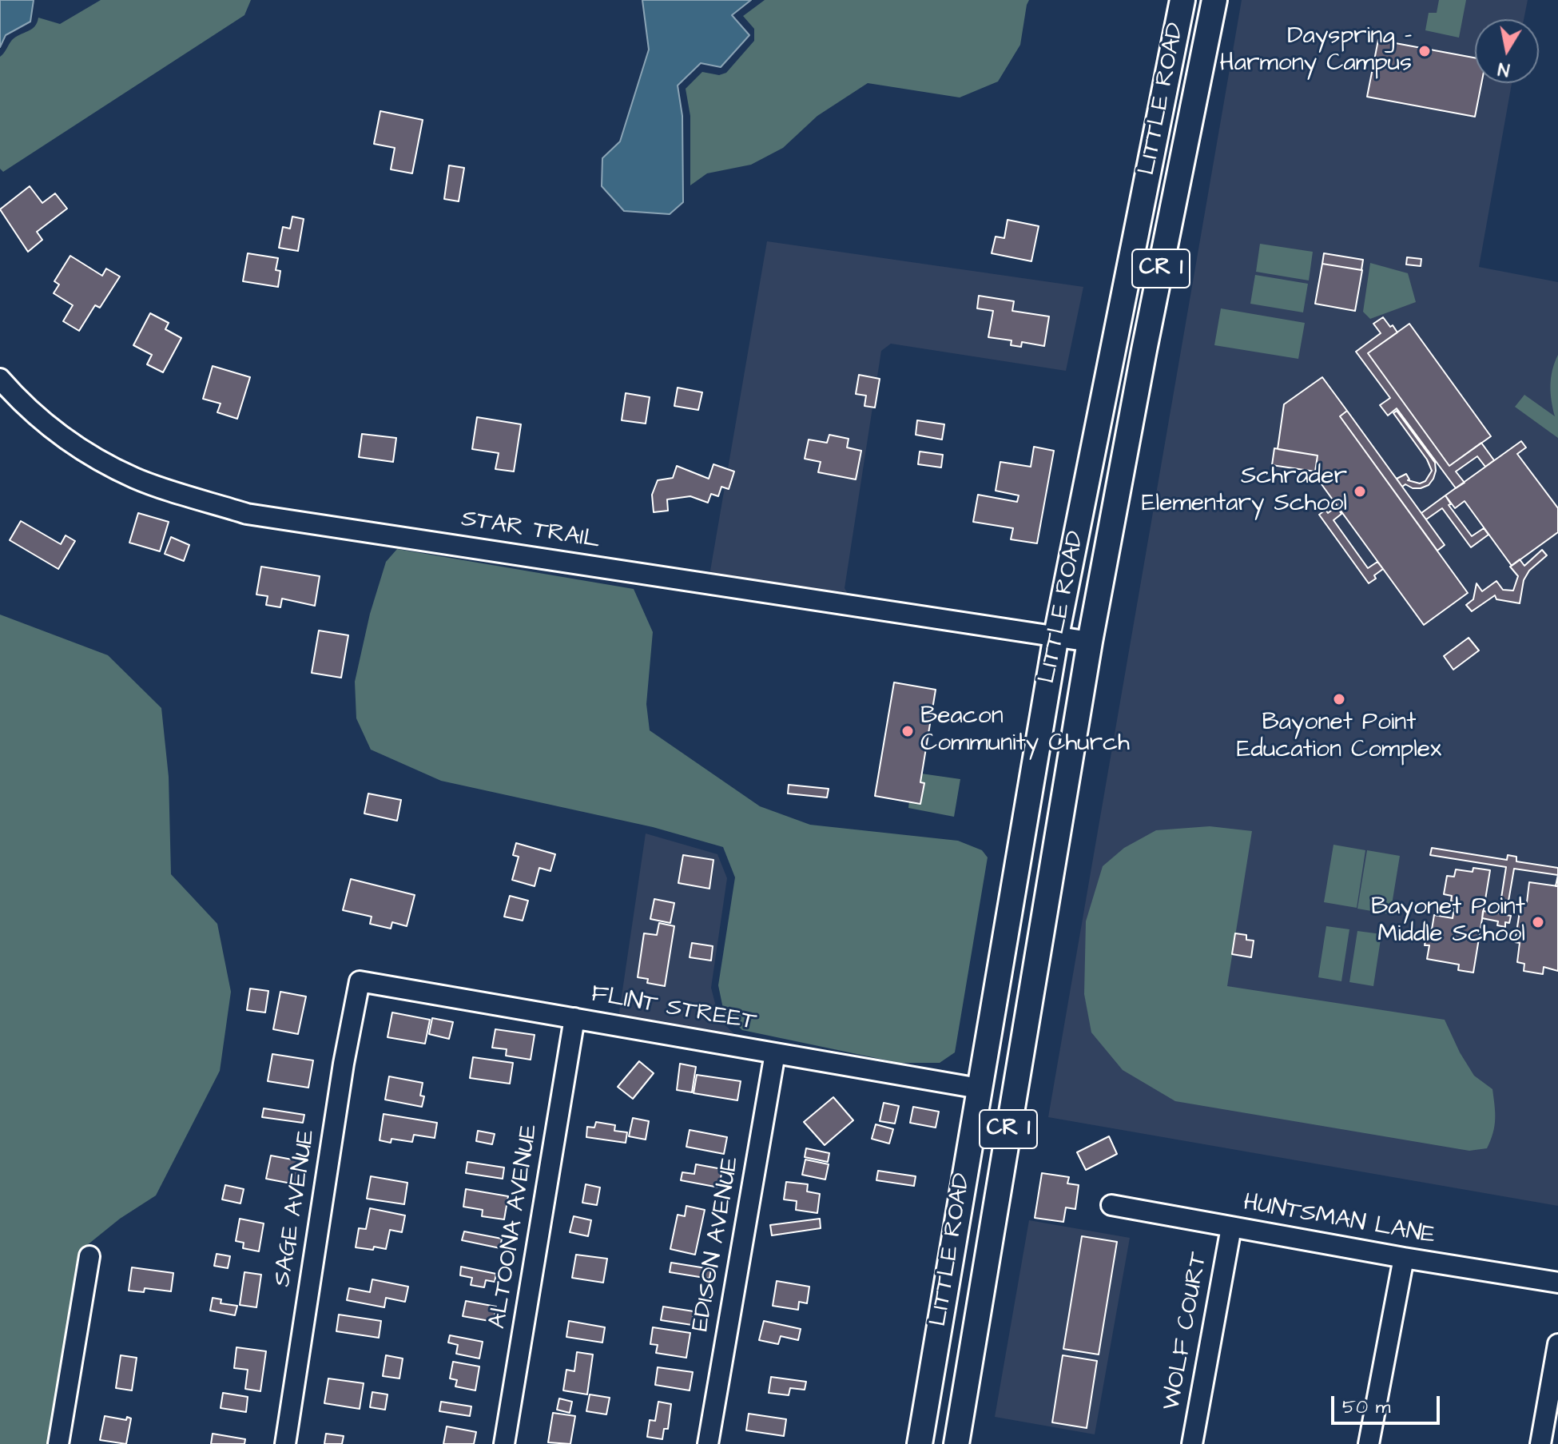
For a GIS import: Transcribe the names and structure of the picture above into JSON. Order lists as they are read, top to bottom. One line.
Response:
{"streets":{"main road":["LITTLE ROAD","CR 1"],"street":["STAR TRAIL","FLINT STREET","SAGE AVENUE","HUNTSMAN LANE","ALTOONA AVENUE","EDISON AVENUE","WOLF COURT"]},"crossings":[["LITTLE ROAD","STAR TRAIL"],["LITTLE ROAD","FLINT STREET"],["FLINT STREET","SAGE AVENUE"],["FLINT STREET","ALTOONA AVENUE"],["FLINT STREET","EDISON AVENUE"],["HUNTSMAN LANE","WOLF COURT"]],"places":["Dayspring - Harmony Campus","Schrader Elementary School","Bayonet Point Education Complex","Beacon Community Church","Bayonet Point Middle School"],"scale_bar":"50 m","north":"bottom"}
